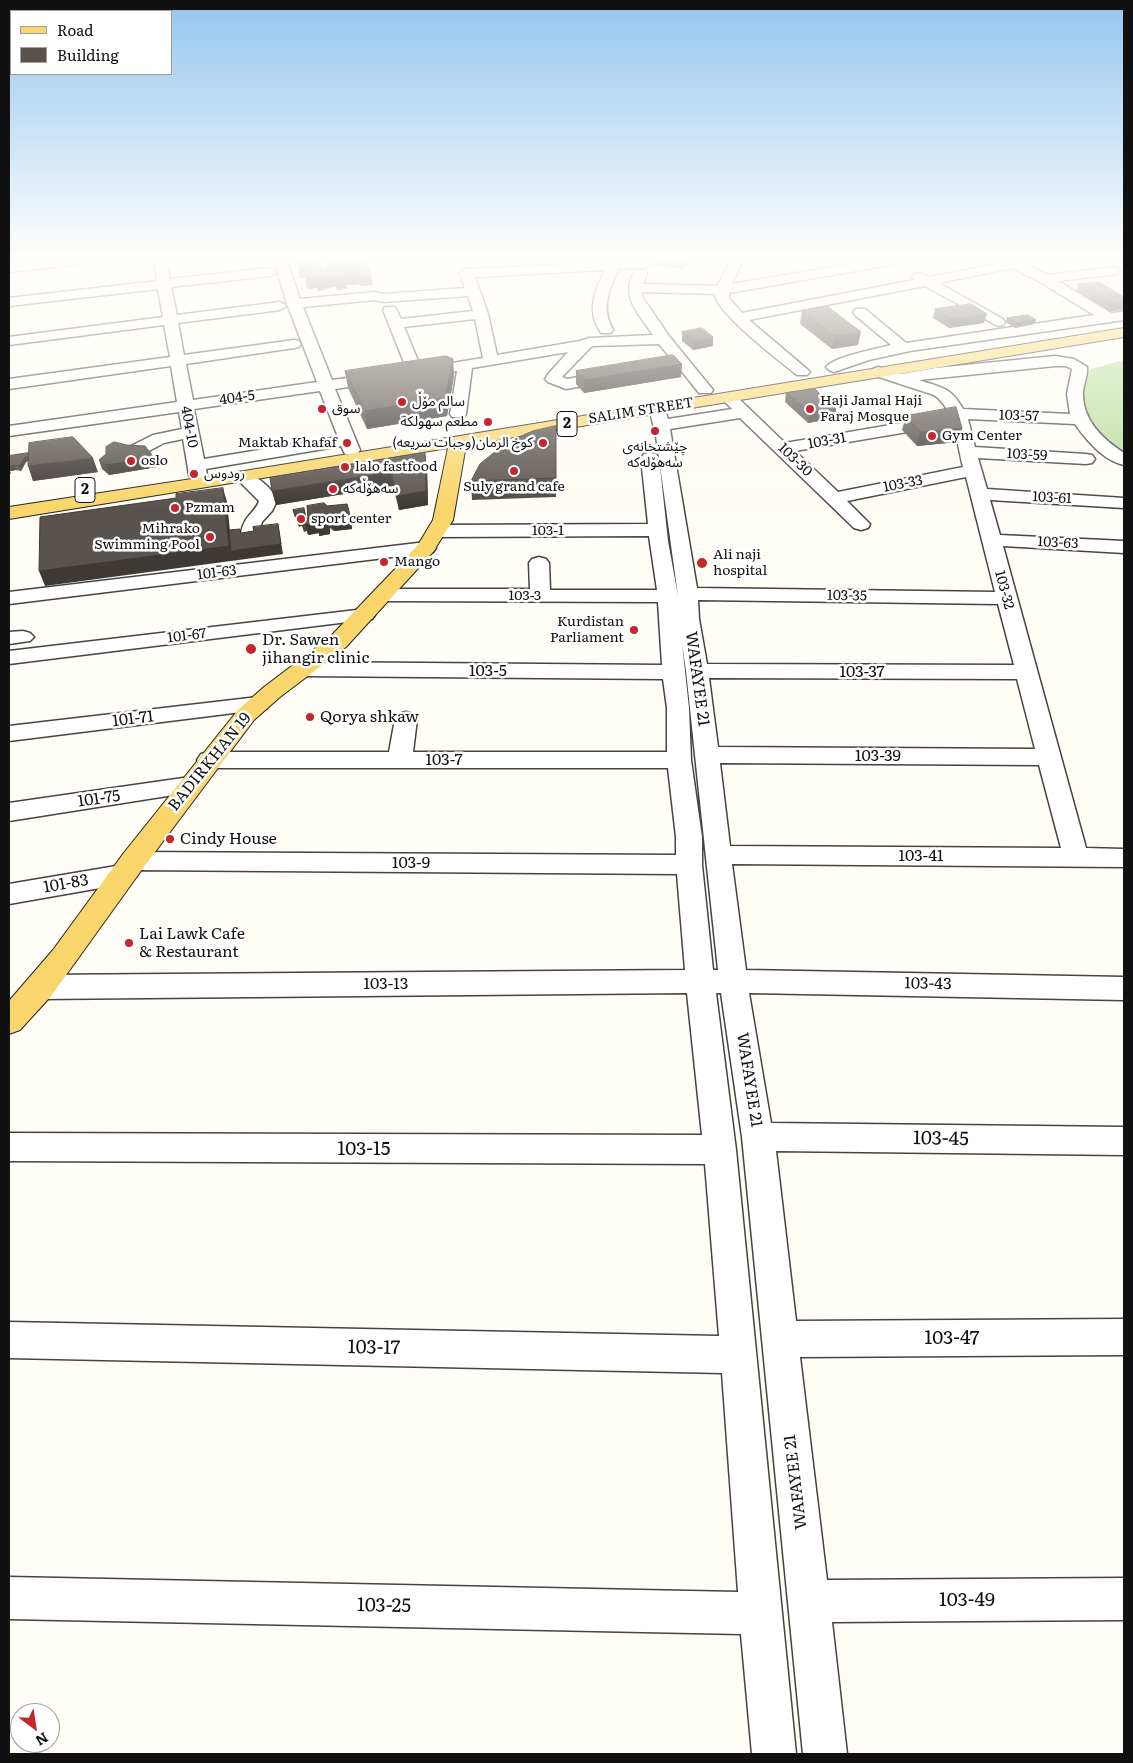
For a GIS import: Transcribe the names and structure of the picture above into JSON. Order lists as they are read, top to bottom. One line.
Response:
{"streets":{"main road":["SALIM STREET","2","BADIRKHAN 19"],"street":["404-5","103-57","404-10","103-31","103-59","103-30","103-33","103-61","103-1","103-63","101-63","103-32","103-3","103-35","101-67","103-5","103-37","WAFAYEE 21","101-71","103-39","103-7","101-75","103-41","103-9","101-83","103-13","103-43","103-45","103-15","103-47","103-17","103-49","103-25"]},"crossings":[["404-5","404-10"],["SALIM STREET","103-30"],["SALIM STREET","103-32"],["SALIM STREET","WAFAYEE 21"],["SALIM STREET","BADIRKHAN 19"],["103-57","103-31"],["103-57","103-32"],["2","404-10"],["103-31","103-30"],["103-31","103-32"],["103-59","103-33"],["103-59","103-32"],["103-30","103-33"],["103-33","103-32"],["103-61","103-32"],["103-1","101-63"],["103-1","WAFAYEE 21"],["103-1","BADIRKHAN 19"],["103-63","103-32"],["101-63","BADIRKHAN 19"],["103-32","103-35"],["103-32","103-37"],["103-32","103-39"],["103-32","103-41"],["103-3","103-35"],["103-3","WAFAYEE 21"],["103-3","BADIRKHAN 19"],["103-35","WAFAYEE 21"],["101-67","BADIRKHAN 19"],["103-5","103-37"],["103-5","WAFAYEE 21"],["103-5","BADIRKHAN 19"],["103-37","WAFAYEE 21"],["WAFAYEE 21","103-39"],["WAFAYEE 21","103-7"],["WAFAYEE 21","103-41"],["WAFAYEE 21","103-9"],["WAFAYEE 21","103-13"],["WAFAYEE 21","103-43"],["WAFAYEE 21","103-45"],["WAFAYEE 21","103-15"],["WAFAYEE 21","103-47"],["WAFAYEE 21","103-17"],["WAFAYEE 21","103-49"],["WAFAYEE 21","103-25"],["101-71","BADIRKHAN 19"],["103-39","103-7"],["103-7","BADIRKHAN 19"],["BADIRKHAN 19","101-75"],["BADIRKHAN 19","103-9"],["BADIRKHAN 19","101-83"],["BADIRKHAN 19","103-13"],["103-9","101-83"],["103-13","103-43"]],"places":["سالم مۆڵ","سوق","Haji Jamal Haji Faraj Mosque","مطعم سهولكة","چێشتخانەی سەهۆلەکە","Gym Center","Maktab Khafaf","كوخ الرمان(وجبات سريعه)","oslo","lalo fastfood","Suly grand cafe","رودوس","سەهۆڵەکە","Pzmam","sport center","Mihrako Swimming Pool","Mango","Ali naji hospital","Kurdistan Parliament","Dr. Sawen jihangir clinic","Qorya shkaw","Cindy House","Lai Lawk Cafe & Restaurant"],"legend":["Road","Building"],"north":"bottom right"}
